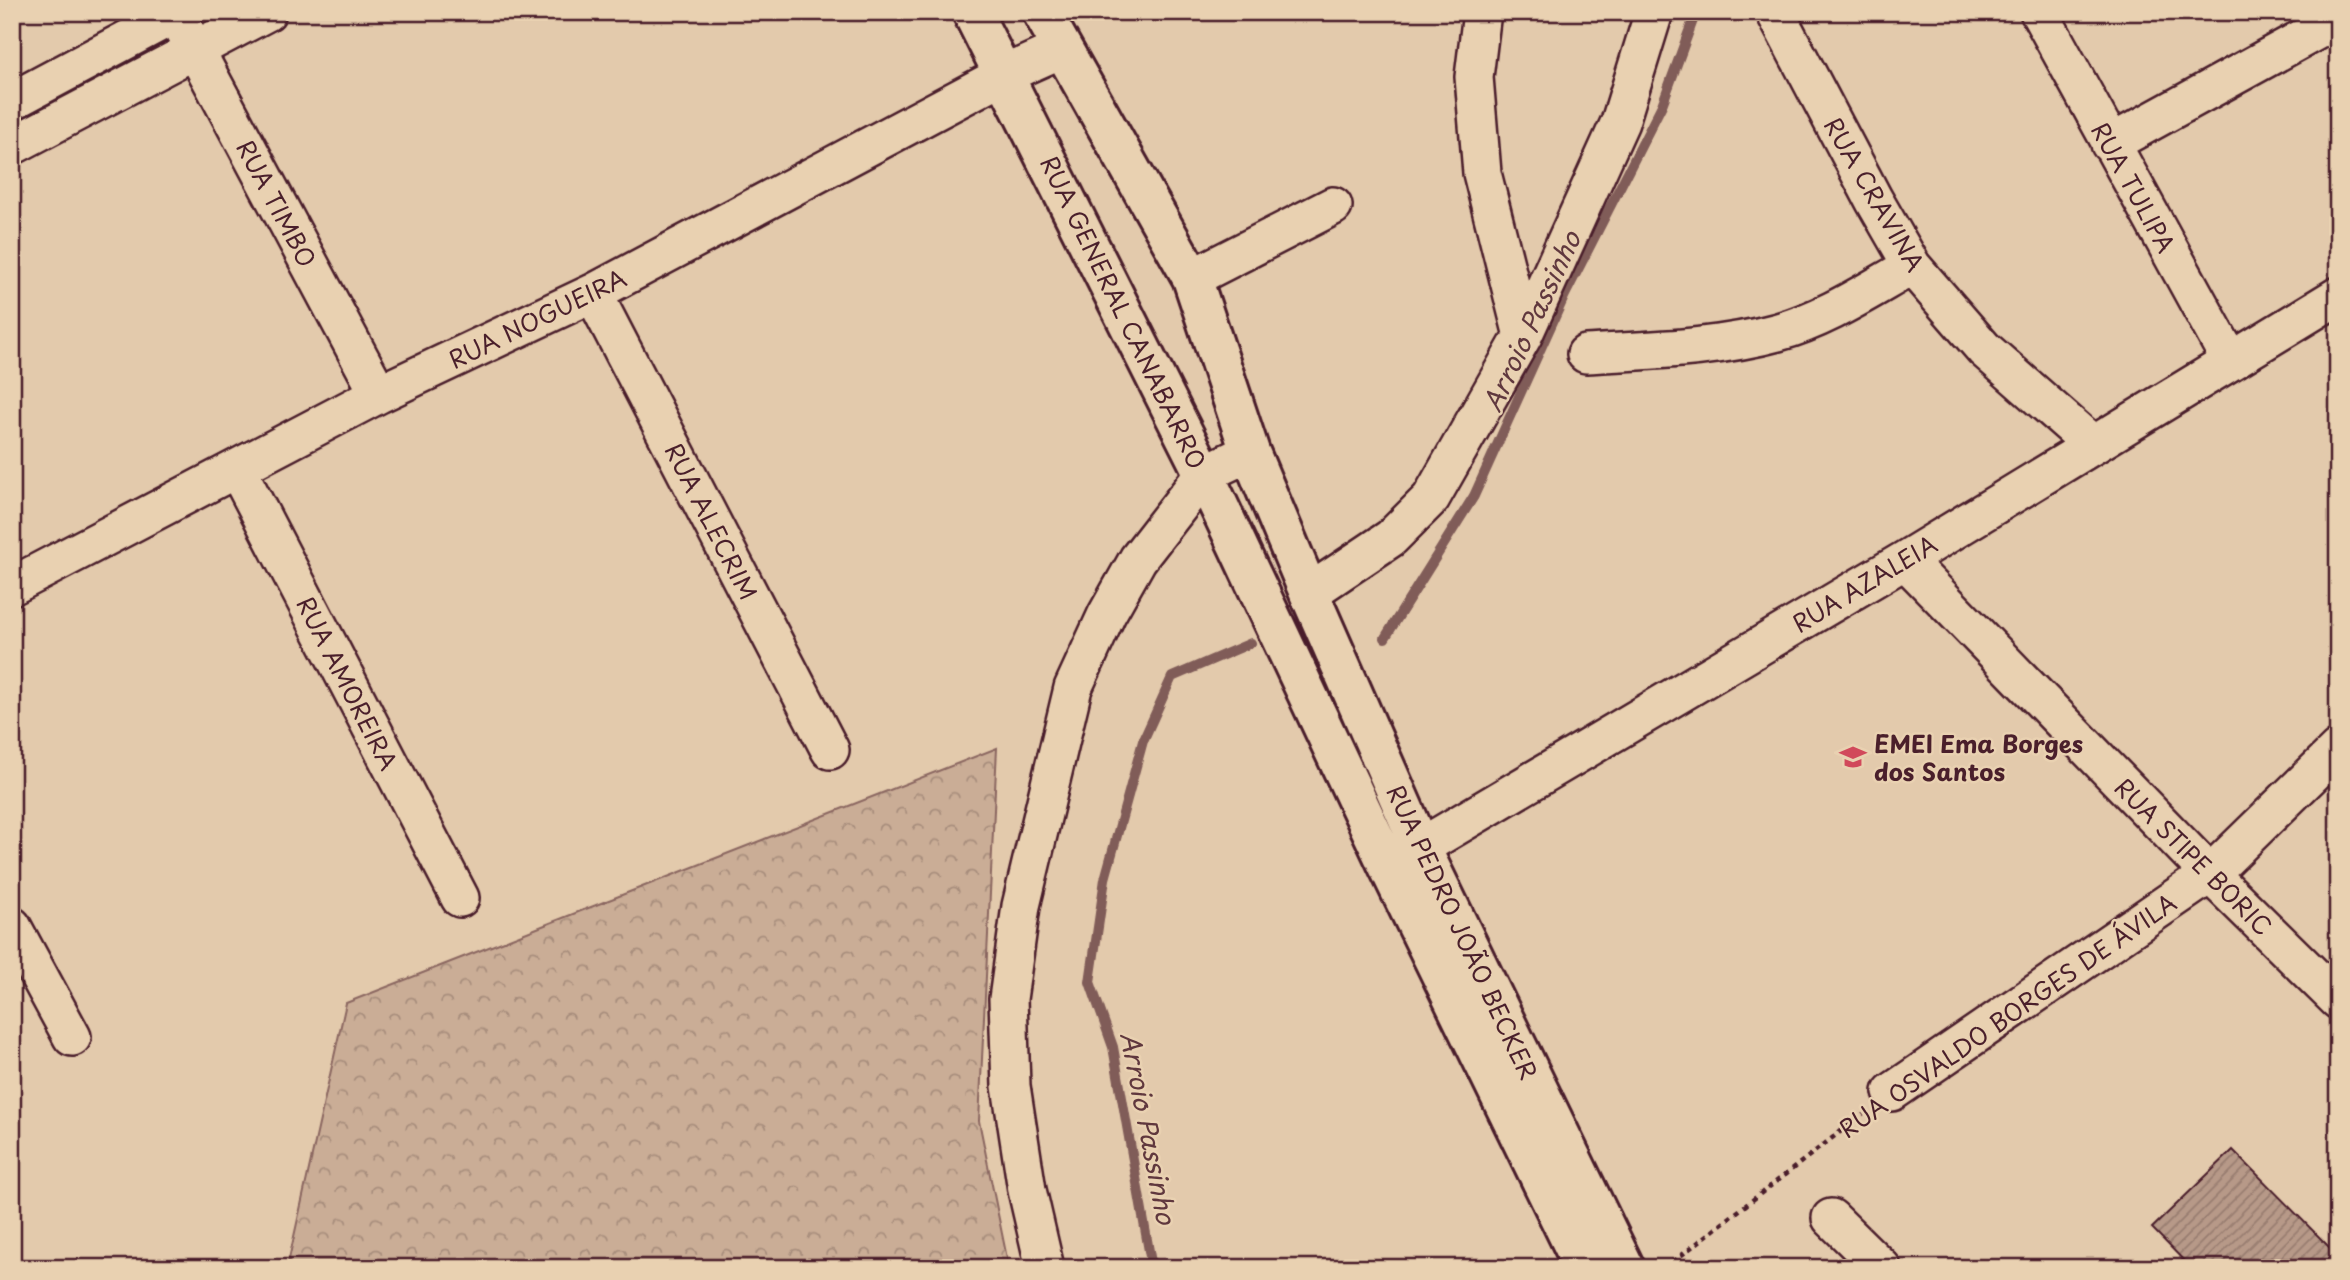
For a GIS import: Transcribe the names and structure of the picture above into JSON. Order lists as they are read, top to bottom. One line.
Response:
{"streets":{"main road":["RUA GENERAL CANABARRO","RUA PEDRO JOÃO BECKER"],"street":["RUA TULIPA","RUA CRAVINA","RUA TIMBO","RUA NOGUEIRA","RUA ALECRIM","RUA AZALEIA","RUA AMOREIRA","RUA STIPE BORIC","RUA OSVALDO BORGES DE ÁVILA"]},"crossings":[["RUA TULIPA","RUA AZALEIA"],["RUA CRAVINA","RUA AZALEIA"],["RUA TIMBO","RUA NOGUEIRA"],["RUA GENERAL CANABARRO","RUA NOGUEIRA"],["RUA GENERAL CANABARRO","RUA PEDRO JOÃO BECKER"],["RUA NOGUEIRA","RUA ALECRIM"],["RUA NOGUEIRA","RUA AMOREIRA"],["RUA AZALEIA","RUA STIPE BORIC"],["RUA AZALEIA","RUA PEDRO JOÃO BECKER"],["RUA STIPE BORIC","RUA OSVALDO BORGES DE ÁVILA"]],"water":["Arroio Passinho"],"places":{"school or university":["EMEI Ema Borges dos Santos"]}}
